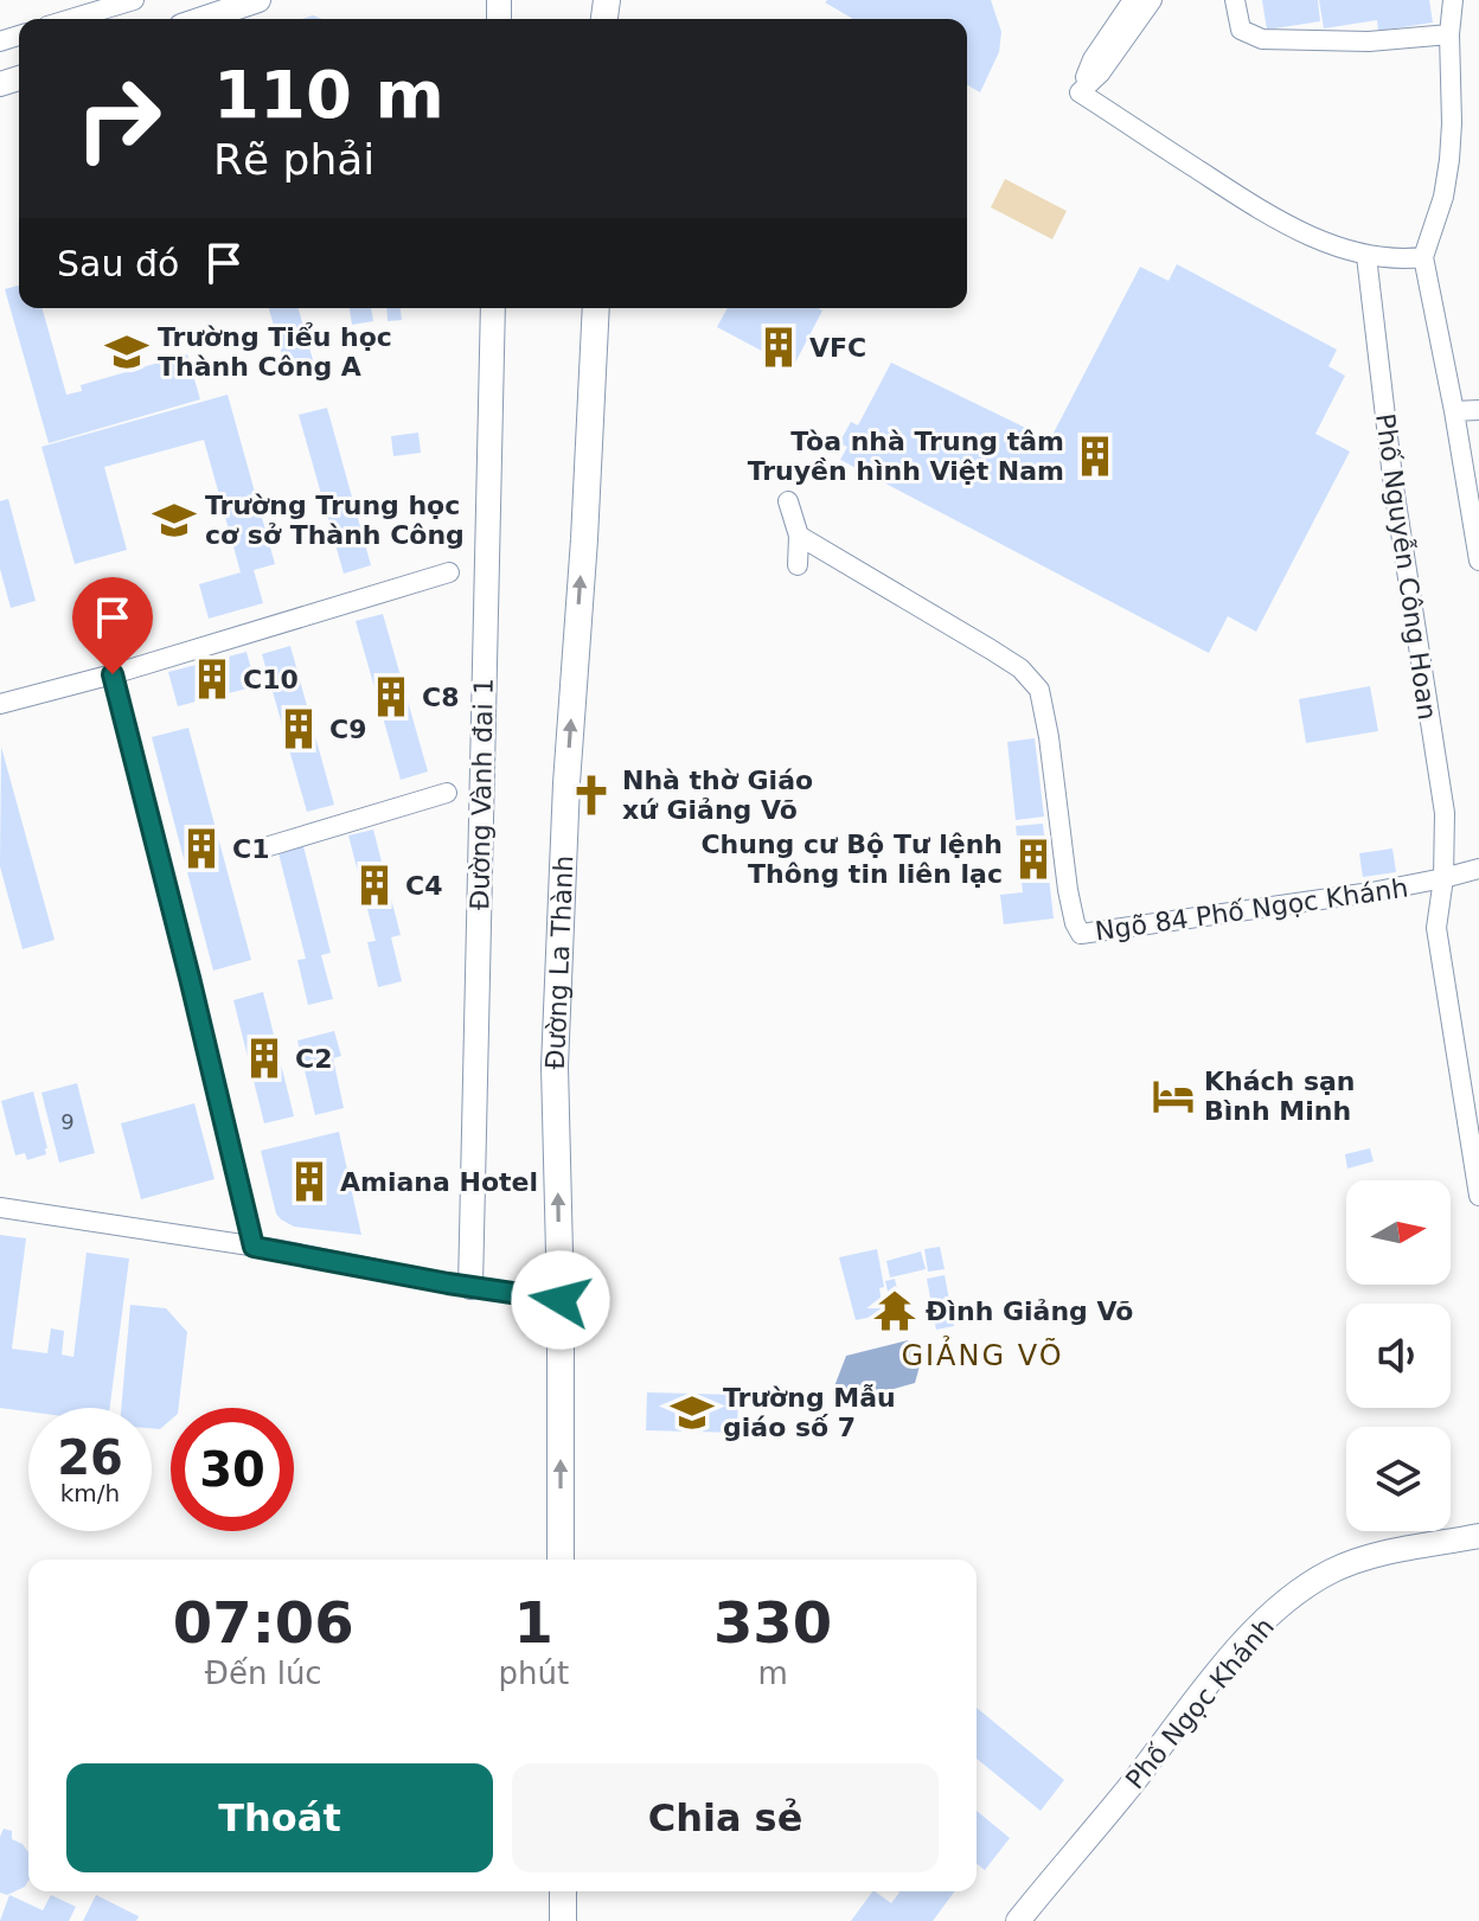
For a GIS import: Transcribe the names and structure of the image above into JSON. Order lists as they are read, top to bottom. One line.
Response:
{"streets":{"main road":["Đường La Thành"],"street":["Phố Nguyễn Công Hoan","Đường Vành đai 1","Ngõ 84 Phố Ngọc Khánh","Phố Ngọc Khánh"]},"crossings":[["Phố Nguyễn Công Hoan","Ngõ 84 Phố Ngọc Khánh"]],"one_way":["Đường La Thành"],"districts":["GIẢNG VÕ"],"places":{"building":["VFC","Tòa nhà Trung tâm Truyền hình Việt Nam","C10","C8","C9","C1","Chung cư Bộ Tư lệnh Thông tin liên lạc","C4","C2","Amiana Hotel"],"school or university":["Trường Tiểu học Thành Công A","Trường Trung học cơ sở Thành Công","Trường Mẫu giáo số 7"],"church":["Nhà thờ Giáo xứ Giảng Võ"],"hotel":["Khách sạn Bình Minh"],"temple":["Đình Giảng Võ"]},"house_numbers":["9"],"north":"right","page":{"turn":["110 m","Rẽ phải"],"then":"Sau đó","speed":"26 km/h","limit":"30","eta":["07:06","Đến lúc","1","phút","330","m"],"buttons":["Thoát","Chia sẻ"]}}
